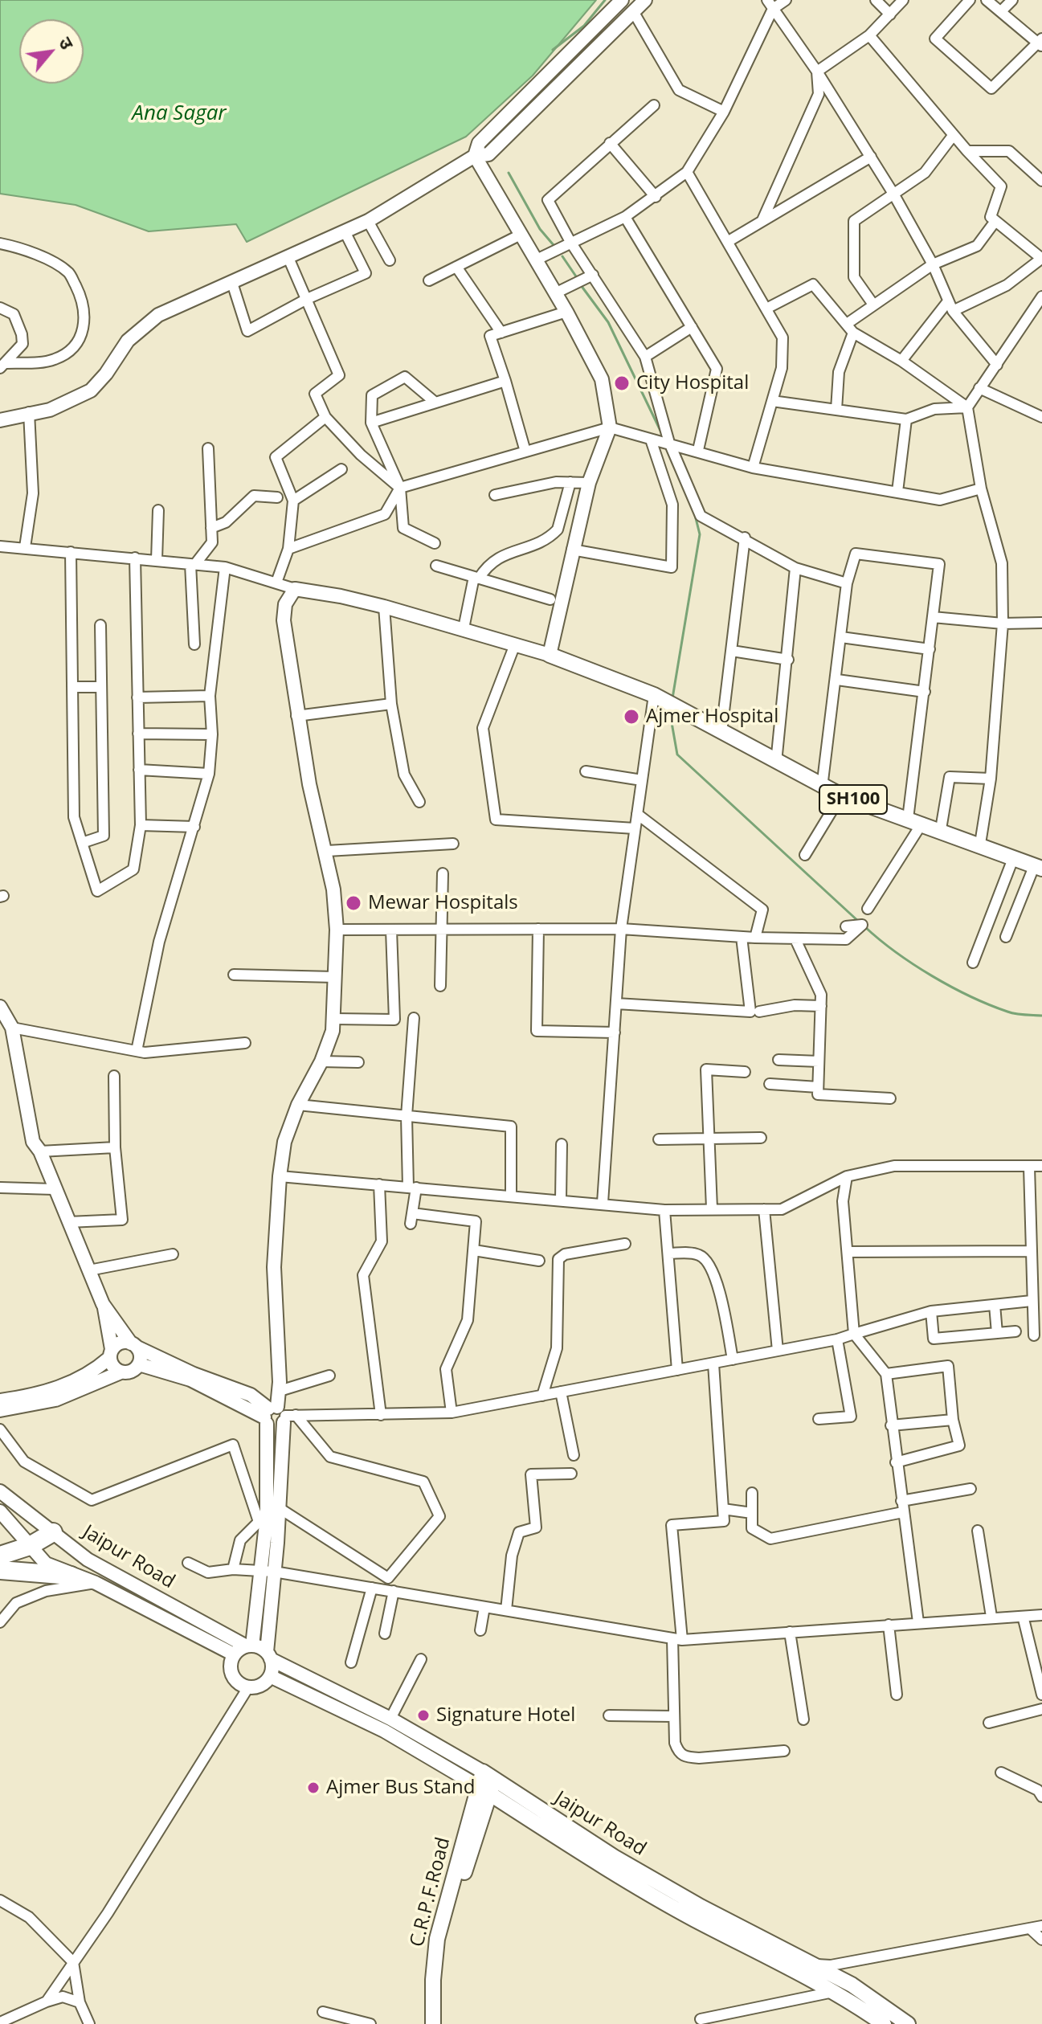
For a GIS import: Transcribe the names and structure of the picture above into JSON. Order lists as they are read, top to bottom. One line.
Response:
{"streets":{"main road":["SH100","Jaipur Road","C.R.P.F.Road"]},"crossings":[["Jaipur Road","C.R.P.F.Road"]],"water":["Ana Sagar"],"places":["City Hospital","Ajmer Hospital","Mewar Hospitals","Signature Hotel","Ajmer Bus Stand"],"north":"top right"}
